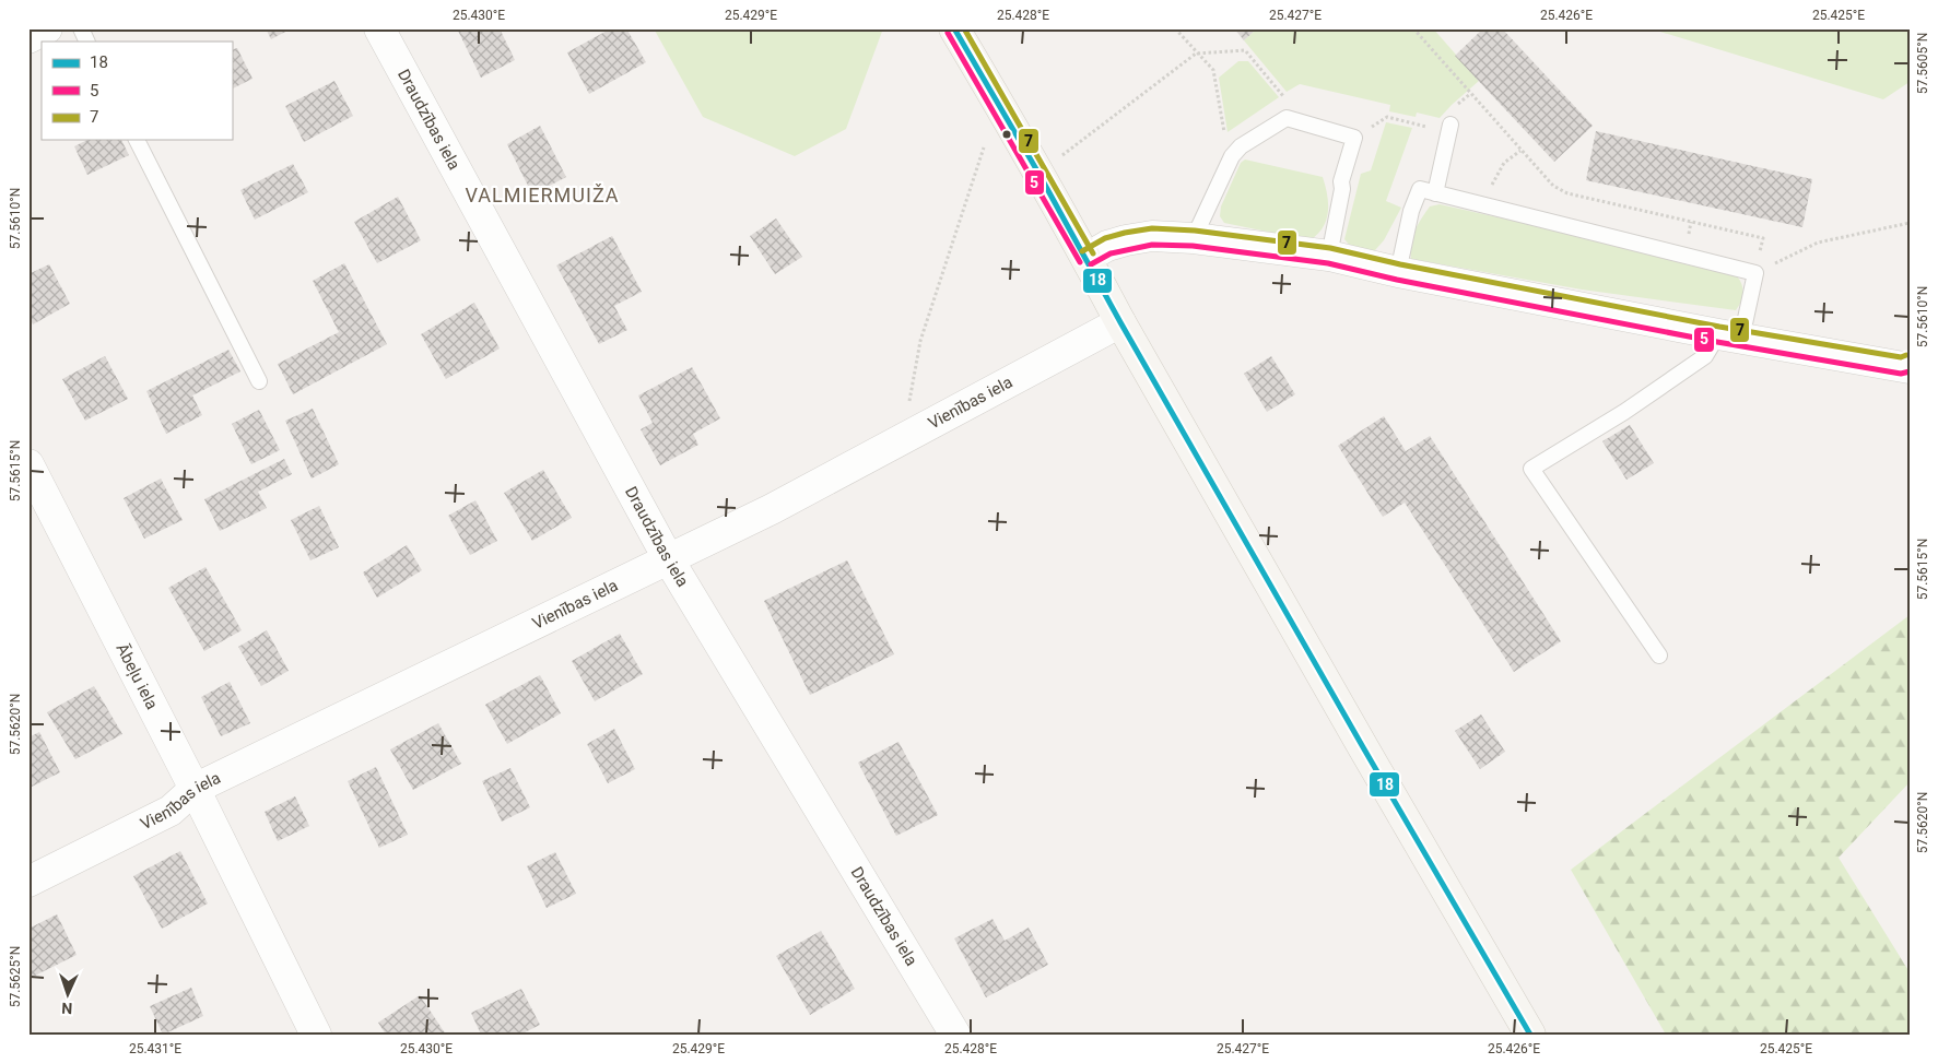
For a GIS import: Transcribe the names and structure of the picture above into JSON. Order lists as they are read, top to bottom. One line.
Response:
{"streets":{"street":["Draudzības iela","Vienības iela","Ābeļu iela"]},"crossings":[["Draudzības iela","Vienības iela"],["Vienības iela","Ābeļu iela"]],"districts":["VALMIERMUIŽA"],"lines":["transit line 18","transit line 7","transit line 5"],"legend":["18","5","7"],"north":"bottom","coordinates":["25.430°E","25.429°E","25.428°E","25.427°E","25.426°E","25.425°E","57.5605°N","57.5610°N","57.5615°N","57.5620°N","57.5625°N","25.431°E"]}
